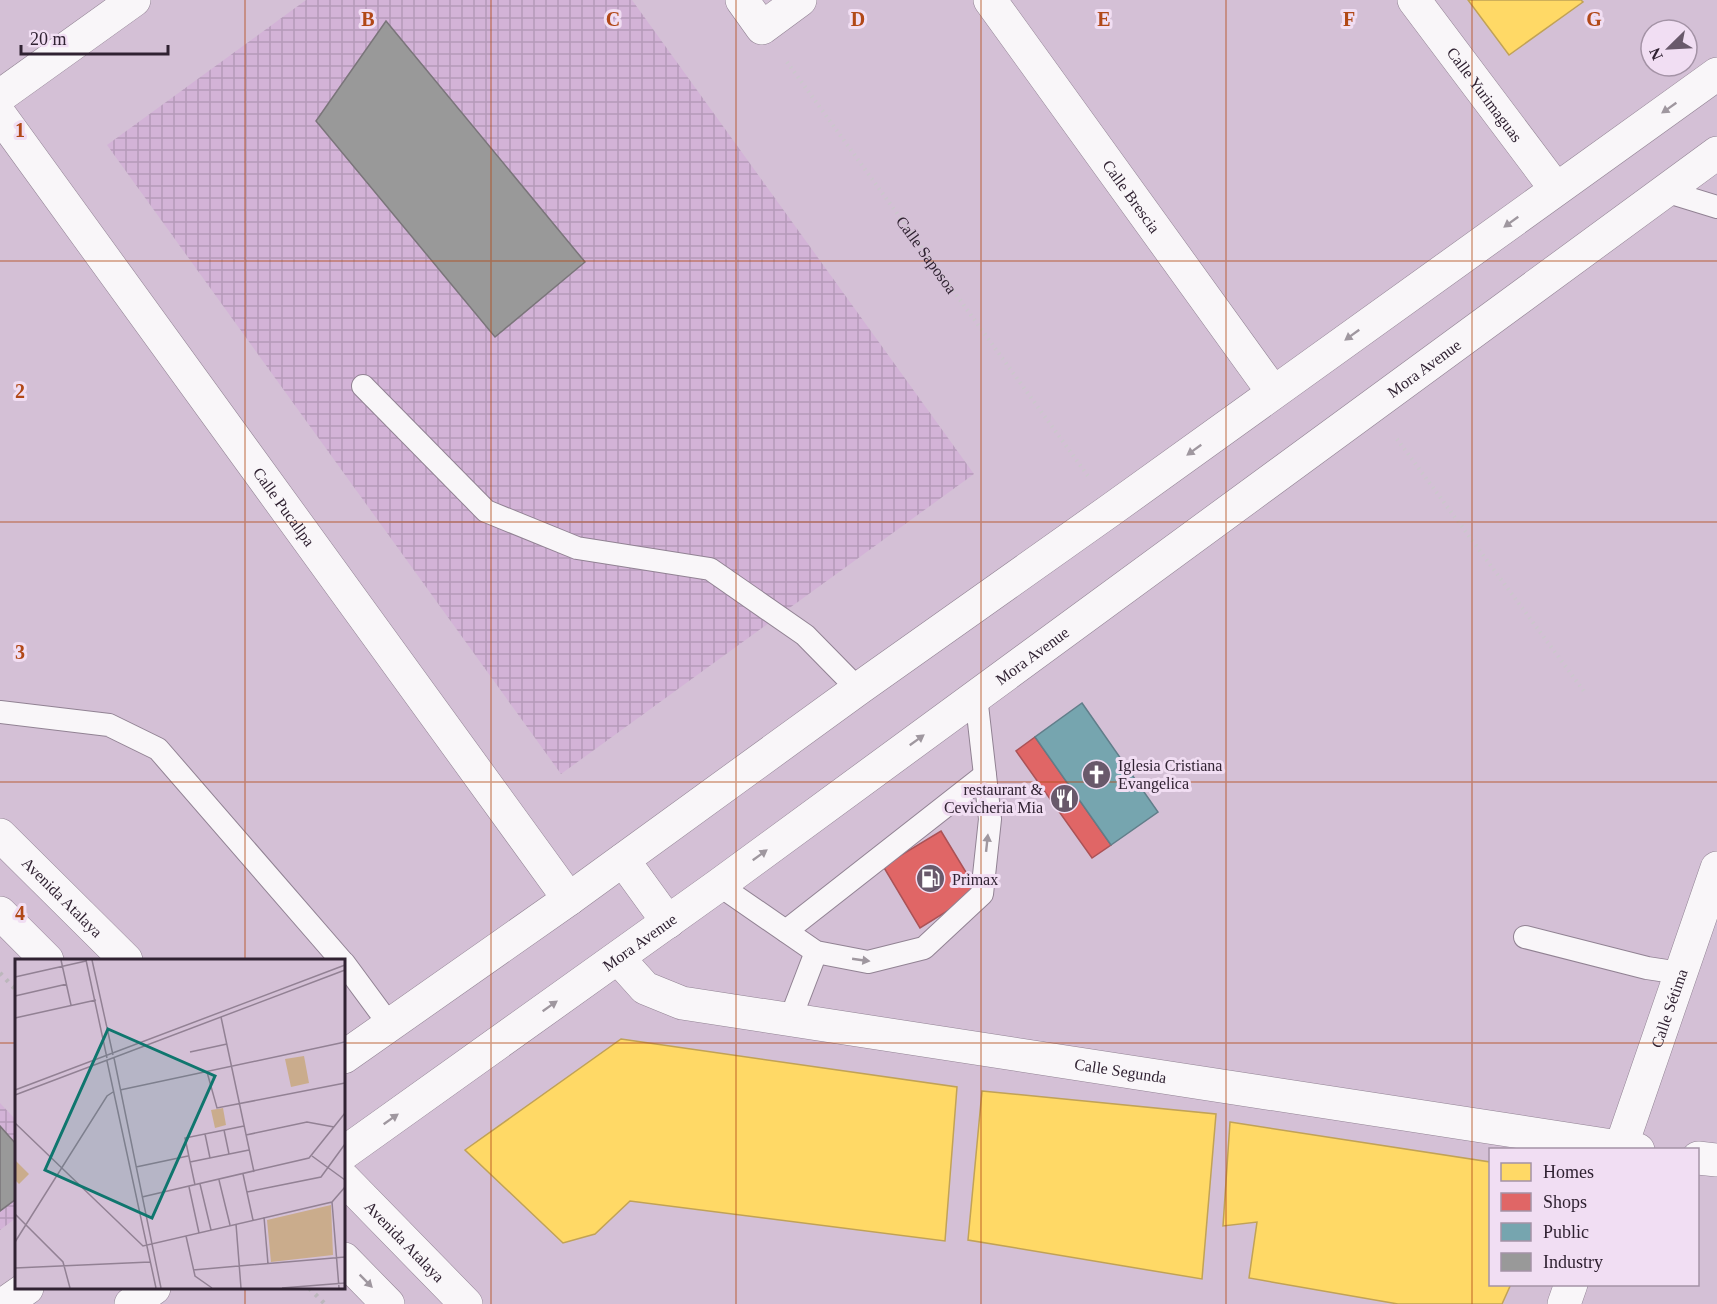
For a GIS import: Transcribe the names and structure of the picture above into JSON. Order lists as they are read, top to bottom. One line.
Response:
{"streets":{"main road":["Calle Yurimaguas","Calle Brescia","Mora Avenue","Calle Pucallpa","Avenida Atalaya","Calle Sétima","Calle Segunda"],"path":["Calle Saposoa"]},"crossings":[["Mora Avenue","Calle Segunda"]],"places":{"church":["Iglesia Cristiana Evangelica"],"restaurant":["restaurant & Cevicheria Mia"],"fuel station":["Primax"]},"legend":["Homes","Shops","Public","Industry"],"scale_bar":"20 m","north":"bottom left","grid":{"columns":["B","C","D","E","F","G"],"rows":["1","2","3","4"]}}
